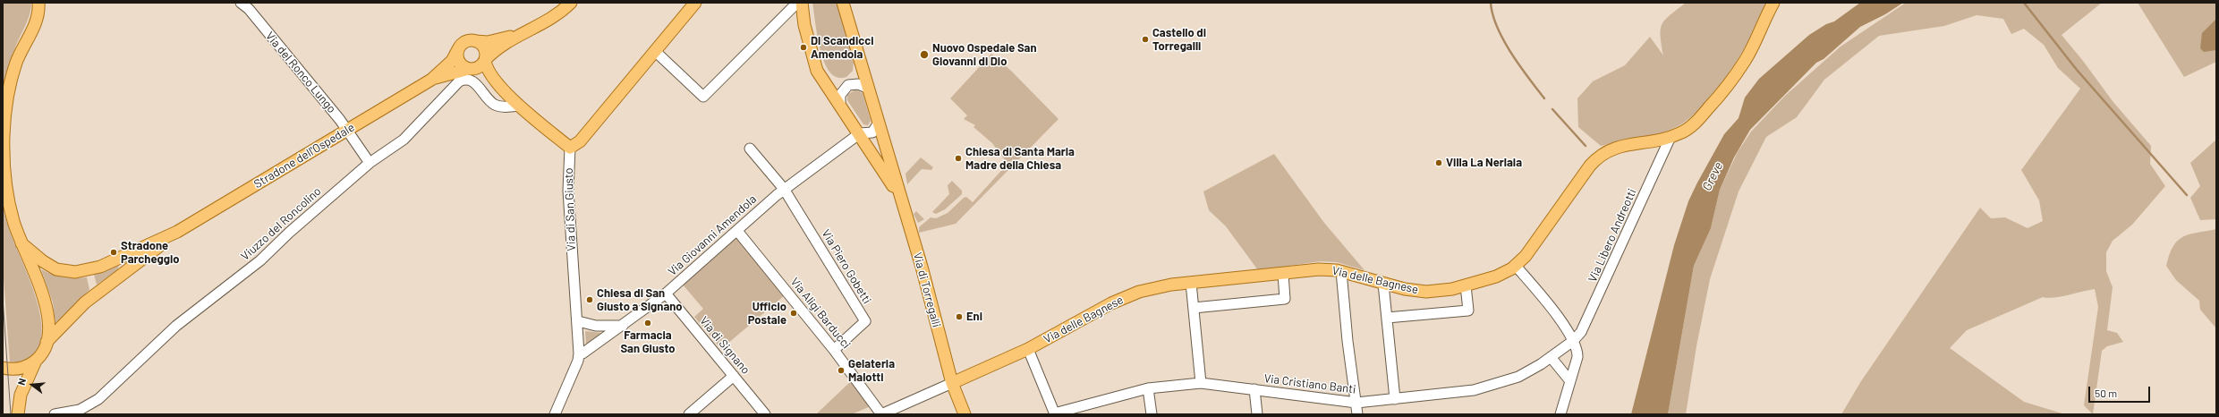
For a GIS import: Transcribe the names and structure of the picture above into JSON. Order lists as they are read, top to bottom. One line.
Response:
{"streets":{"main road":["Stradone dell'Ospedale","Via delle Bagnese","Via di Torregalli"],"street":["Via del Ronco Lungo","Via di San Giusto","Viuzzo del Roncolino","Via Giovanni Amendola","Via Libero Andreotti","Via Piero Gobetti","Via Aligi Barducci","Via di Signano","Via Cristiano Banti"]},"crossings":[["Via del Ronco Lungo","Stradone dell'Ospedale"],["Via del Ronco Lungo","Viuzzo del Roncolino"],["Via di San Giusto","Via Giovanni Amendola"],["Via Giovanni Amendola","Via Piero Gobetti"],["Via Giovanni Amendola","Via di Torregalli"],["Via Giovanni Amendola","Via Aligi Barducci"],["Via Giovanni Amendola","Via di Signano"],["Via Libero Andreotti","Via delle Bagnese"],["Via Libero Andreotti","Via Cristiano Banti"],["Via Piero Gobetti","Via Aligi Barducci"],["Via delle Bagnese","Via di Torregalli"]],"water":["Greve"],"places":["Castello di Torregalli","Di Scandicci Amendola","Nuovo Ospedale San Giovanni di Dio","Chiesa di Santa Maria Madre della Chiesa","Villa La Nerlaia","Stradone Parcheggio","Chiesa di San Giusto a Signano","Ufficio Postale","Eni","Farmacia San Giusto","Gelateria Malotti"],"scale_bar":"50 m","north":"left"}
